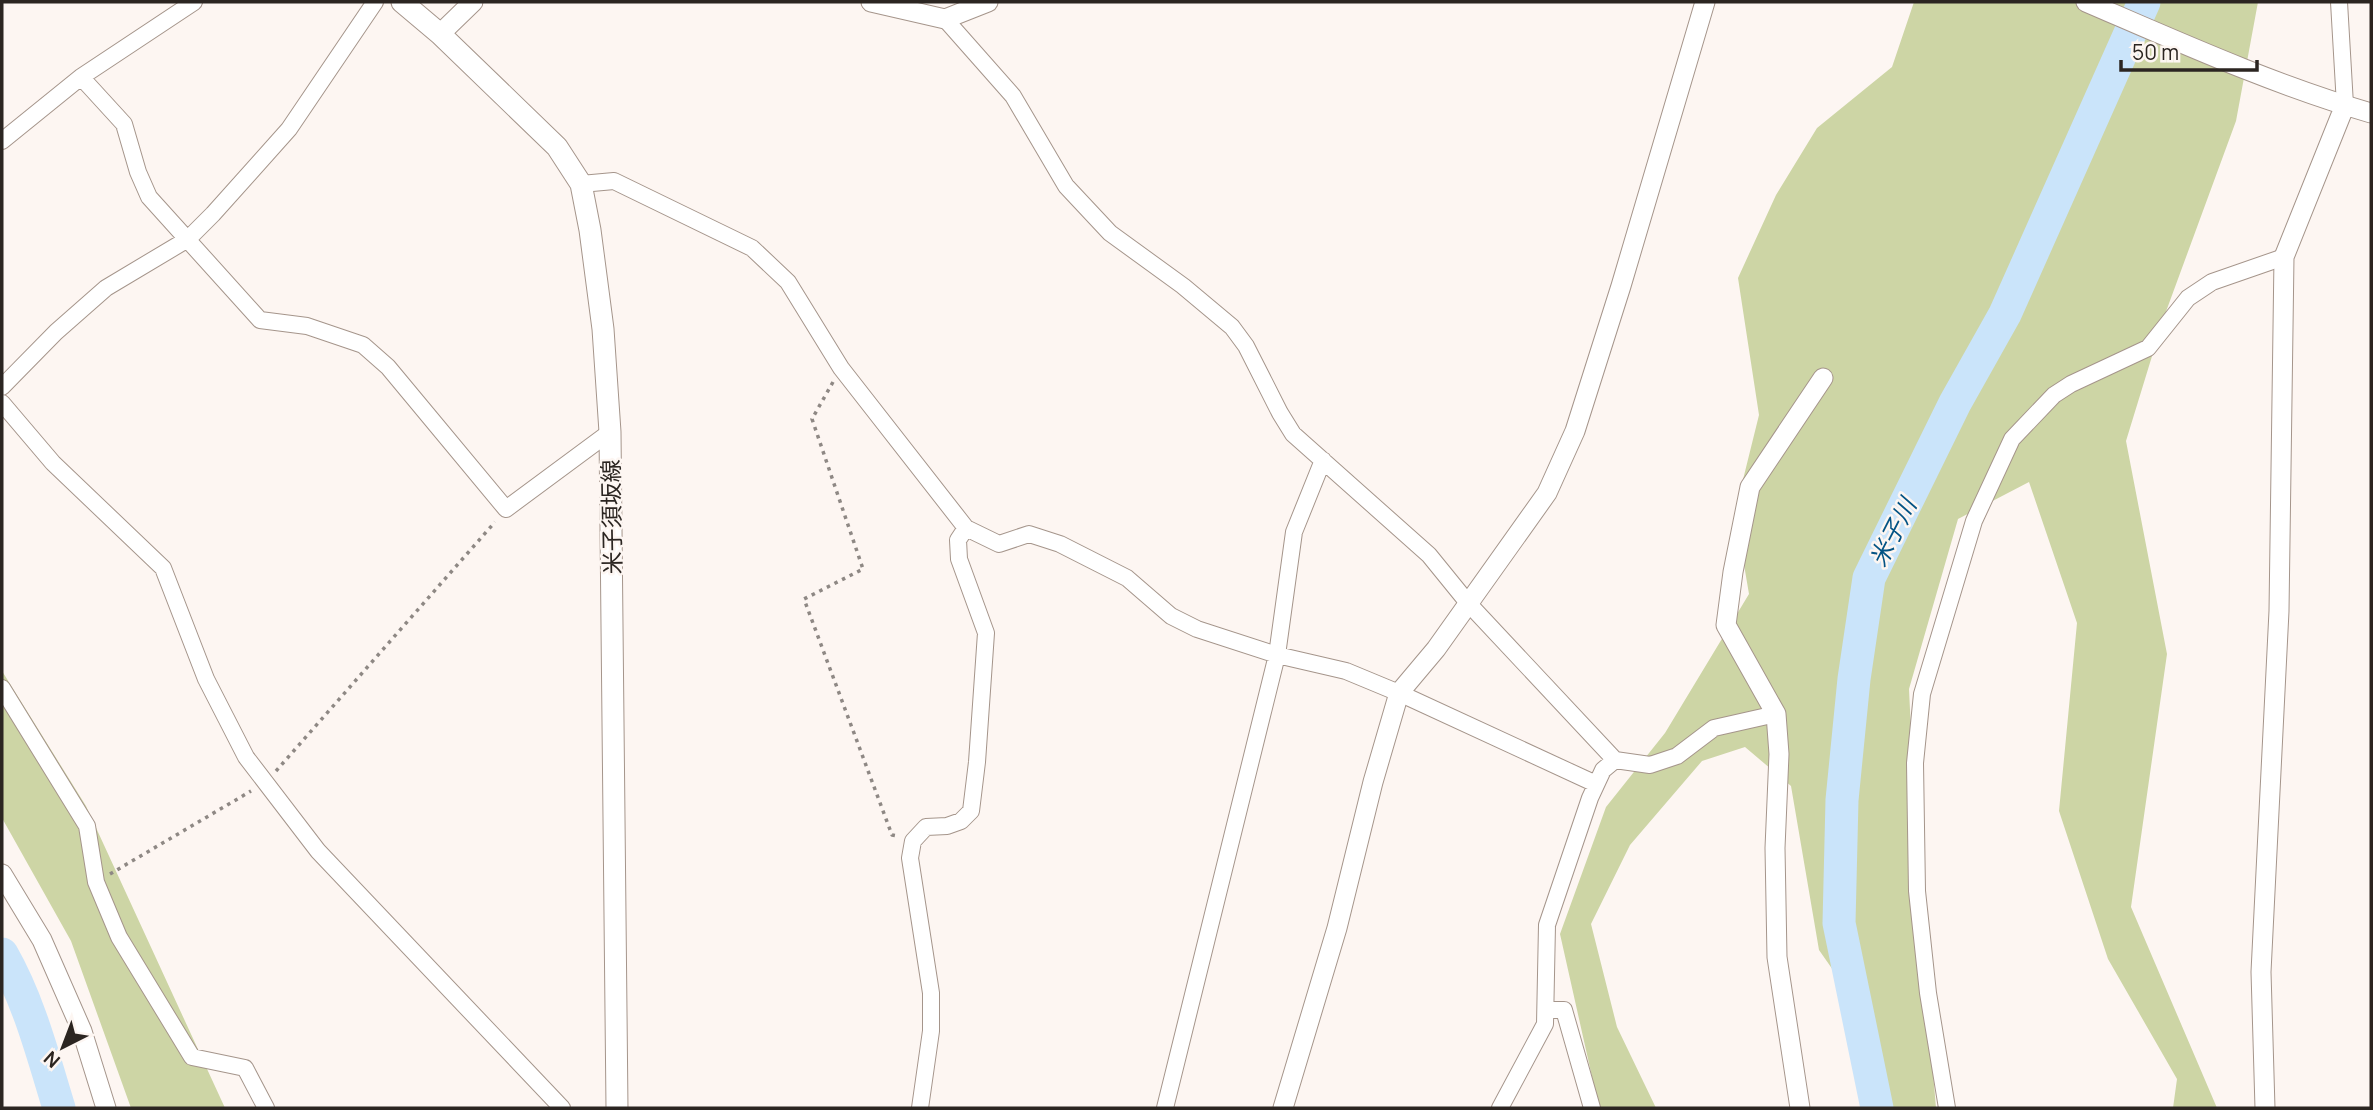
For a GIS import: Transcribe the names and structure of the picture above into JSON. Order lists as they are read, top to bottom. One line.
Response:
{"streets":{"main road":["米子須坂線"]},"water":["米子川"],"scale_bar":"50 m","north":"bottom left"}
